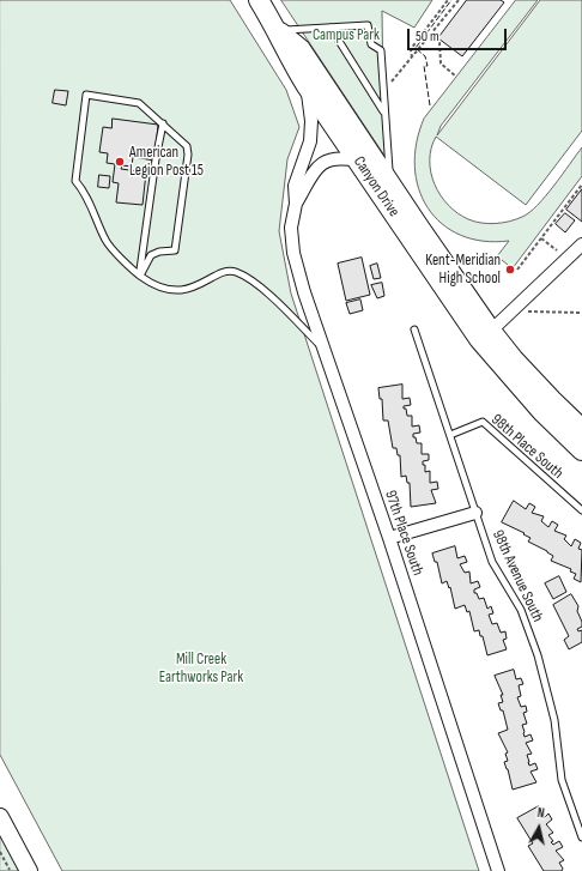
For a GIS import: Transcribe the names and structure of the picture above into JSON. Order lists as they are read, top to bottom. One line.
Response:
{"streets":{"main road":["Canyon Drive"],"street":["97th Place South"],"lane":["98th Place South","98th Avenue South"]},"crossings":[["Canyon Drive","97th Place South"],["98th Place South","98th Avenue South"]],"parks":["Campus Park","Mill Creek Earthworks Park"],"places":["American Legion Post 15","Kent-Meridian High School"],"scale_bar":"50 m","north":"top"}
